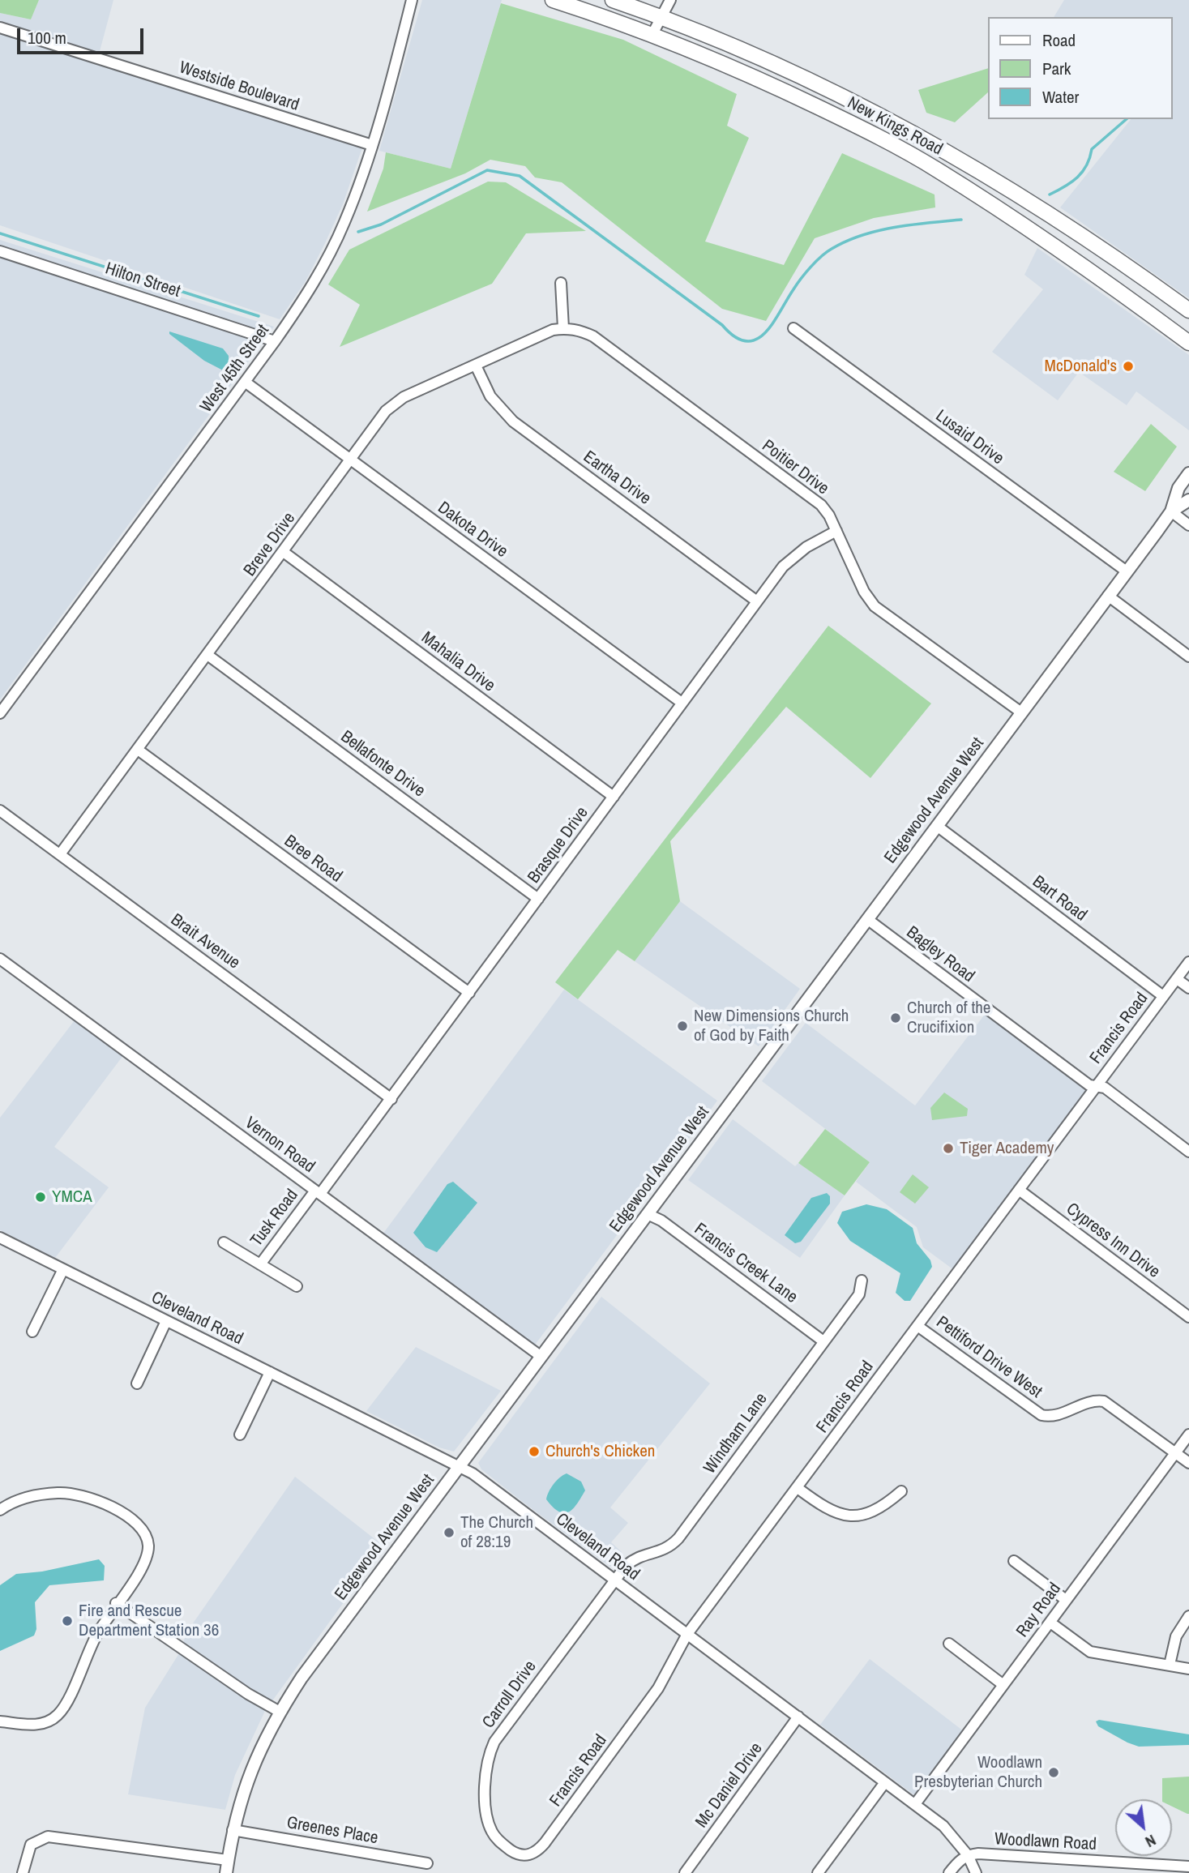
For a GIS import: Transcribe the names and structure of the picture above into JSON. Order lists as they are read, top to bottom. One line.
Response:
{"streets":{"highway":["New Kings Road"],"main road":["Edgewood Avenue West"],"street":["Westside Boulevard","Hilton Street","West 45th Street","Lusaid Drive","Poitier Drive","Eartha Drive","Dakota Drive","Breve Drive","Mahalia Drive","Bellafonte Drive","Brasque Drive","Bree Road","Bart Road","Brait Avenue","Bagley Road","Francis Road","Vernon Road","Tusk Road","Cypress Inn Drive","Francis Creek Lane","Cleveland Road","Pettiford Drive West","Windham Lane","Ray Road","Carroll Drive","Mc Daniel Drive","Greenes Place","Woodlawn Road"]},"crossings":[["Westside Boulevard","West 45th Street"],["Hilton Street","West 45th Street"],["West 45th Street","Dakota Drive"],["Lusaid Drive","Edgewood Avenue West"],["Poitier Drive","Breve Drive"],["Poitier Drive","Edgewood Avenue West"],["Poitier Drive","Brasque Drive"],["Eartha Drive","Breve Drive"],["Eartha Drive","Brasque Drive"],["Dakota Drive","Breve Drive"],["Dakota Drive","Brasque Drive"],["Breve Drive","Mahalia Drive"],["Breve Drive","Bellafonte Drive"],["Breve Drive","Bree Road"],["Breve Drive","Brait Avenue"],["Mahalia Drive","Brasque Drive"],["Bellafonte Drive","Brasque Drive"],["Edgewood Avenue West","Bart Road"],["Edgewood Avenue West","Bagley Road"],["Edgewood Avenue West","Vernon Road"],["Edgewood Avenue West","Francis Creek Lane"],["Edgewood Avenue West","Cleveland Road"],["Edgewood Avenue West","Greenes Place"],["Brasque Drive","Bree Road"],["Brasque Drive","Brait Avenue"],["Brasque Drive","Vernon Road"],["Brasque Drive","Tusk Road"],["Bart Road","Francis Road"],["Bagley Road","Francis Road"],["Francis Road","Cypress Inn Drive"],["Francis Road","Cleveland Road"],["Francis Road","Pettiford Drive West"],["Francis Road","Carroll Drive"],["Vernon Road","Tusk Road"],["Francis Creek Lane","Windham Lane"],["Cleveland Road","Windham Lane"],["Cleveland Road","Ray Road"],["Cleveland Road","Carroll Drive"],["Cleveland Road","Mc Daniel Drive"],["Cleveland Road","Woodlawn Road"],["Pettiford Drive West","Ray Road"],["Windham Lane","Carroll Drive"]],"places":["McDonald's","Church of the Crucifixion","New Dimensions Church of God by Faith","Tiger Academy","YMCA","Church's Chicken","The Church of 28:19","Fire and Rescue Department Station 36","Woodlawn Presbyterian Church"],"legend":["Road","Park","Water"],"scale_bar":"100 m","north":"bottom right"}
